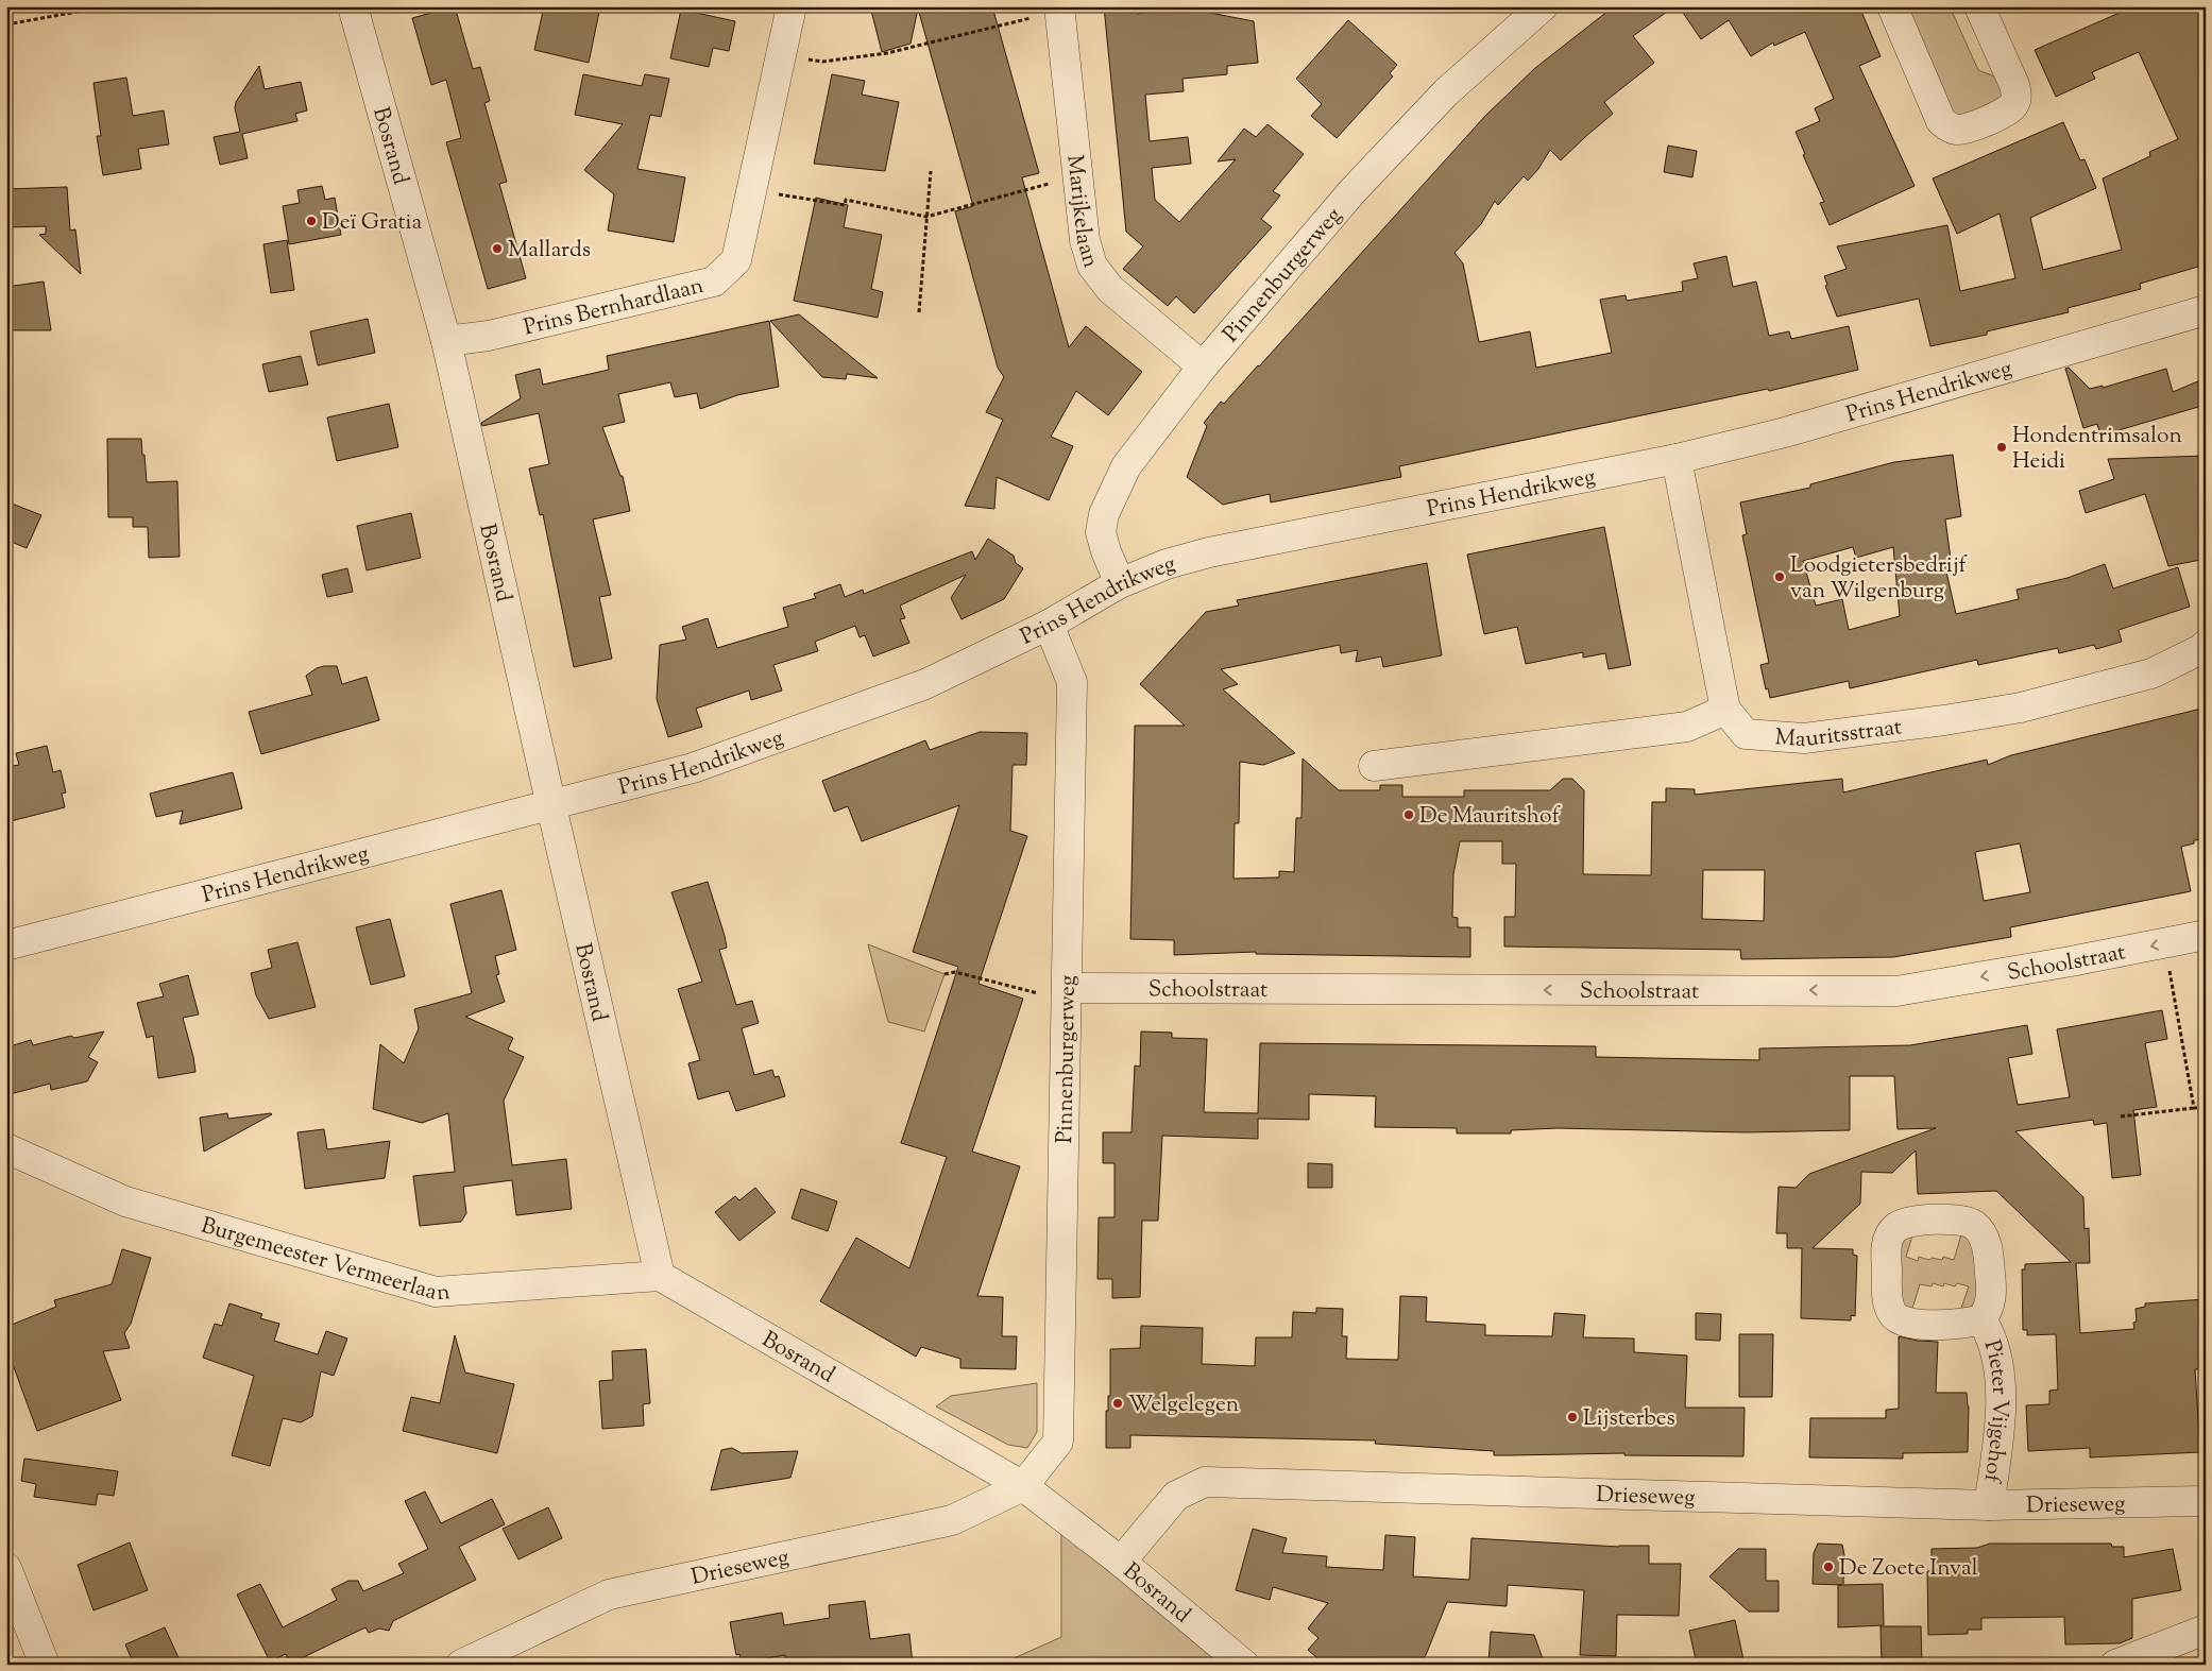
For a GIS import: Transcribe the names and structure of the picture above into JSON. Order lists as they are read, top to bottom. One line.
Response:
{"streets":{"street":["Bosrand","Marijkelaan","Pinnenburgerweg","Prins Bernhardlaan","Prins Hendrikweg","Mauritsstraat","Schoolstraat","Burgemeester Vermeerlaan","Pieter Vijgehof","Drieseweg"]},"crossings":[["Bosrand","Pinnenburgerweg"],["Bosrand","Prins Bernhardlaan"],["Bosrand","Prins Hendrikweg"],["Bosrand","Burgemeester Vermeerlaan"],["Bosrand","Drieseweg"],["Marijkelaan","Pinnenburgerweg"],["Pinnenburgerweg","Prins Hendrikweg"],["Pinnenburgerweg","Schoolstraat"],["Pinnenburgerweg","Drieseweg"],["Prins Hendrikweg","Mauritsstraat"],["Pieter Vijgehof","Drieseweg"]],"one_way":["Schoolstraat"],"places":["Deï Gratia","Mallards","Hondentrimsalon Heidi","Loodgietersbedrijf van Wilgenburg","De Mauritshof","Welgelegen","Lijsterbes","De Zoete Inval"]}
